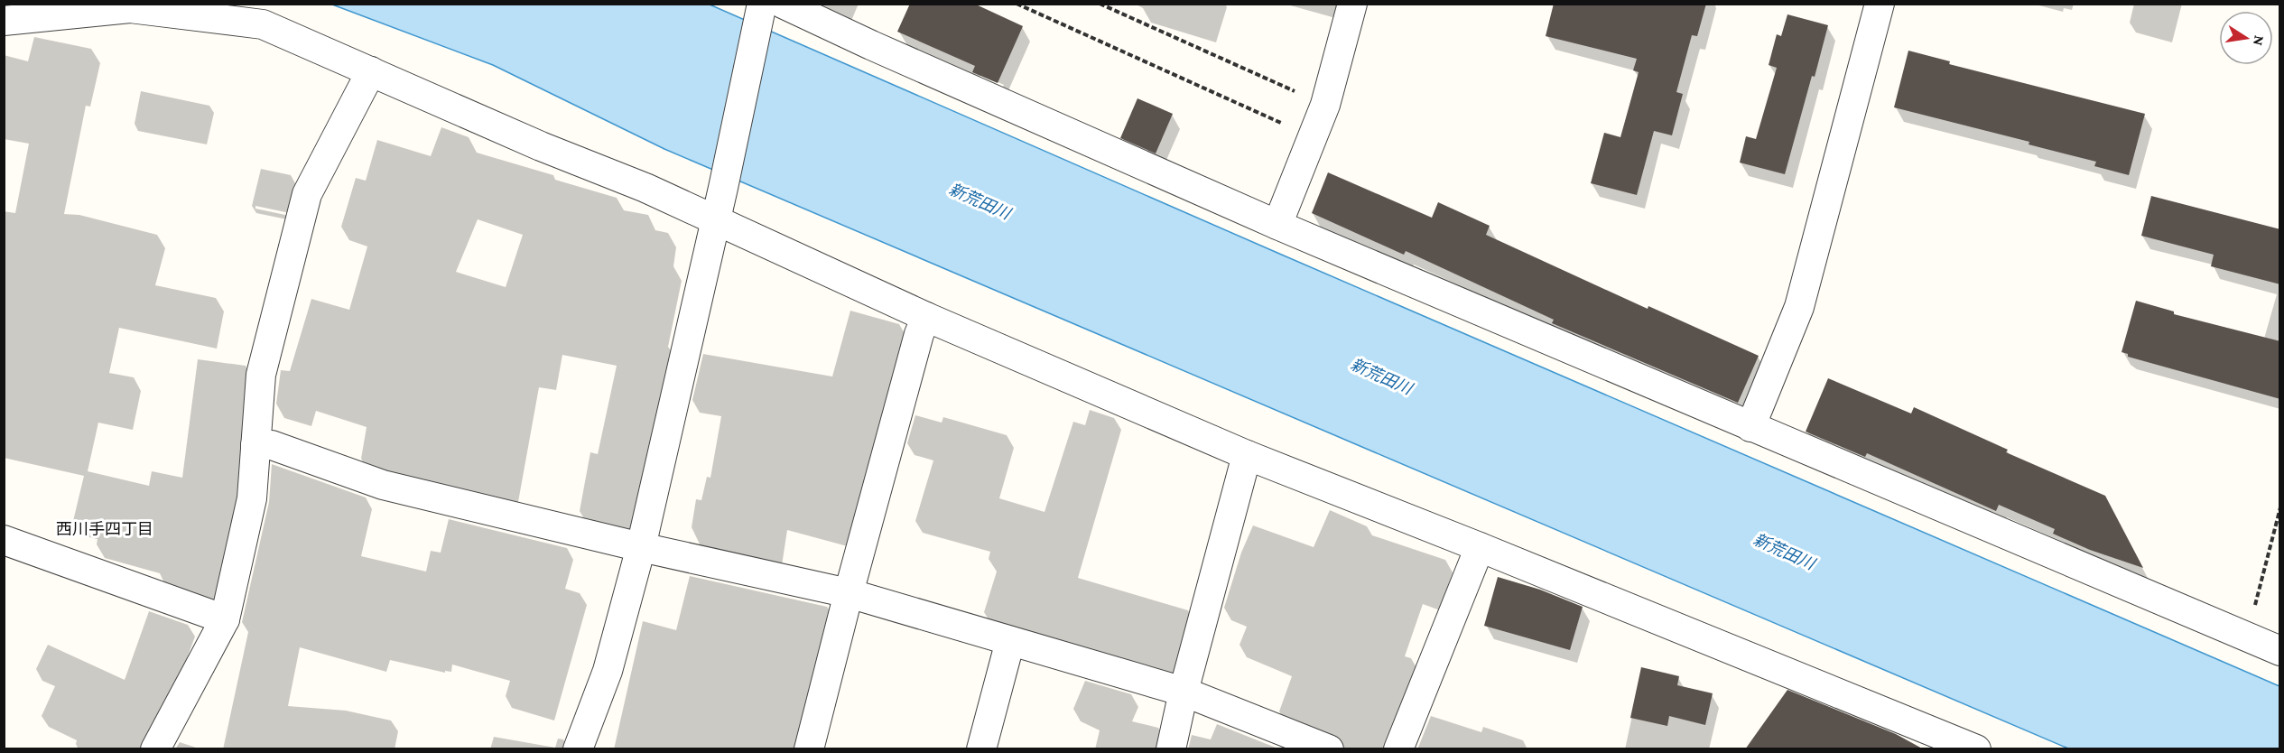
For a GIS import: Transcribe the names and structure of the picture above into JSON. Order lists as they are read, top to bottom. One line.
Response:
{"districts":["西川手四丁目"],"water":["新荒田川"],"north":"right"}
